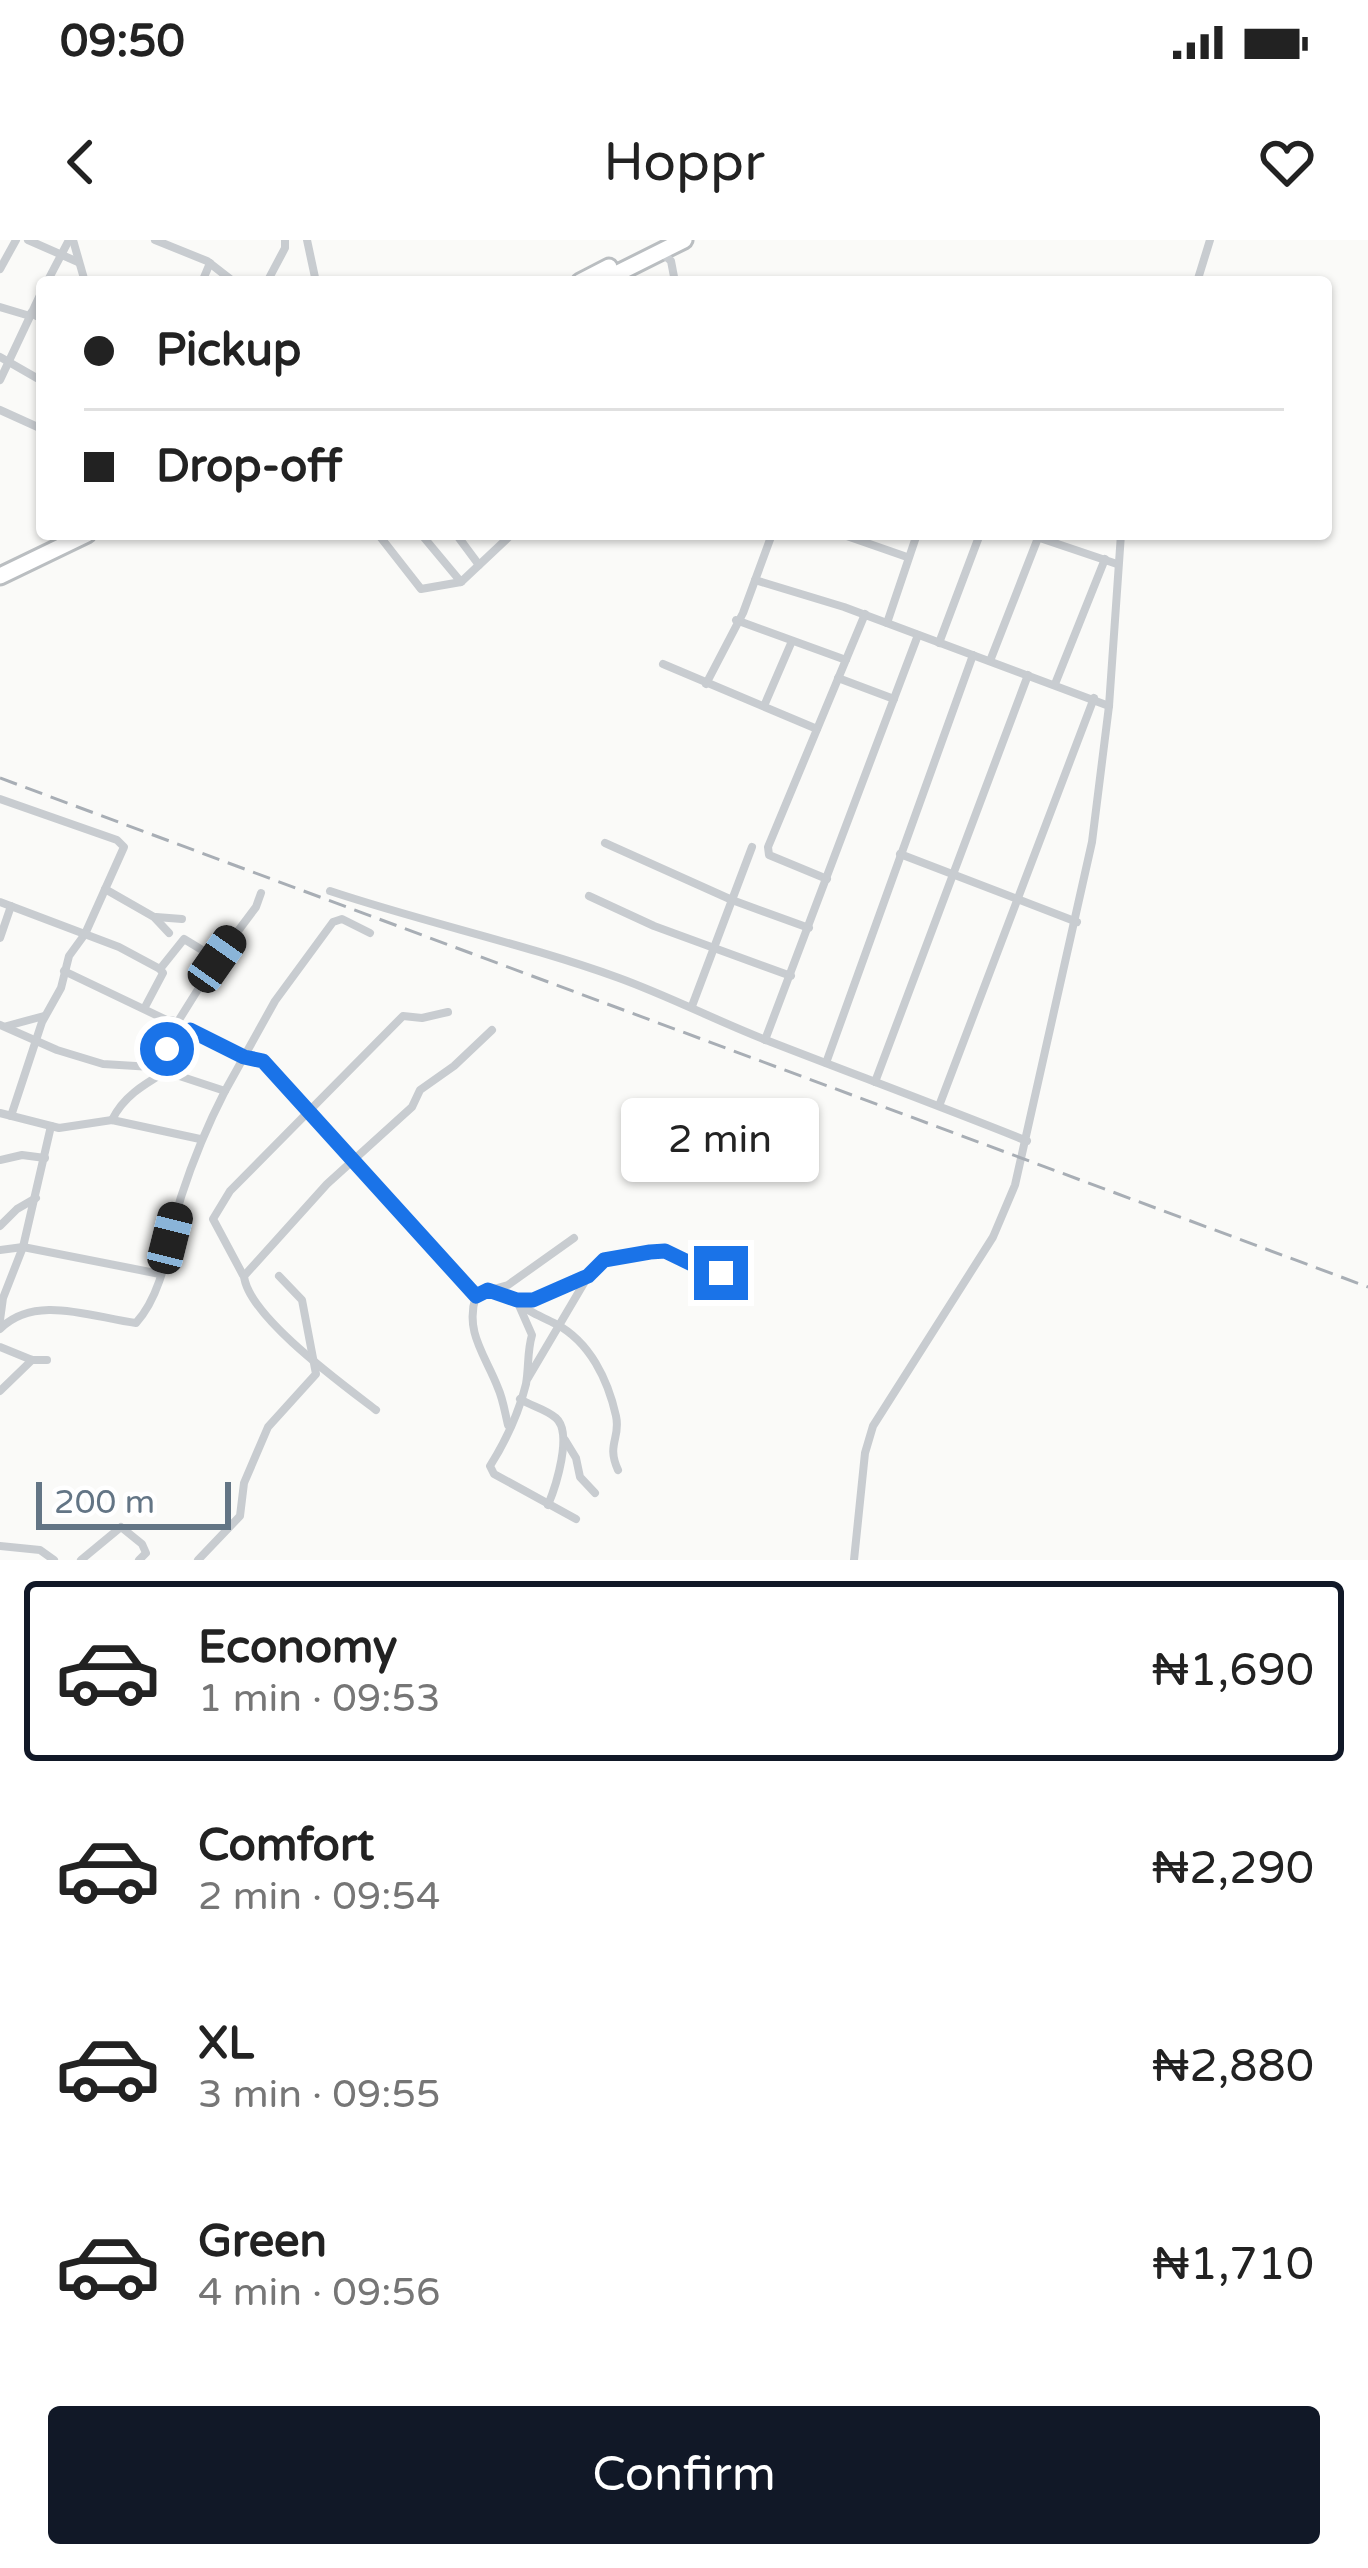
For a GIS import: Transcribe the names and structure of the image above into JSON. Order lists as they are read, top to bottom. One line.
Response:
{"scale_bar":"200 m","page":{"status":"09:50","header":"Hoppr","banner":["Pickup","Drop-off"],"bubble":"2 min","scale":"200 m","list":[{"name":"Economy","note":"1 min · 09:53","value":"₦1,690"},{"name":"Comfort","note":"2 min · 09:54","value":"₦2,290"},{"name":"XL","note":"3 min · 09:55","value":"₦2,880"},{"name":"Green","note":"4 min · 09:56","value":"₦1,710"}],"buttons":"Confirm"}}
